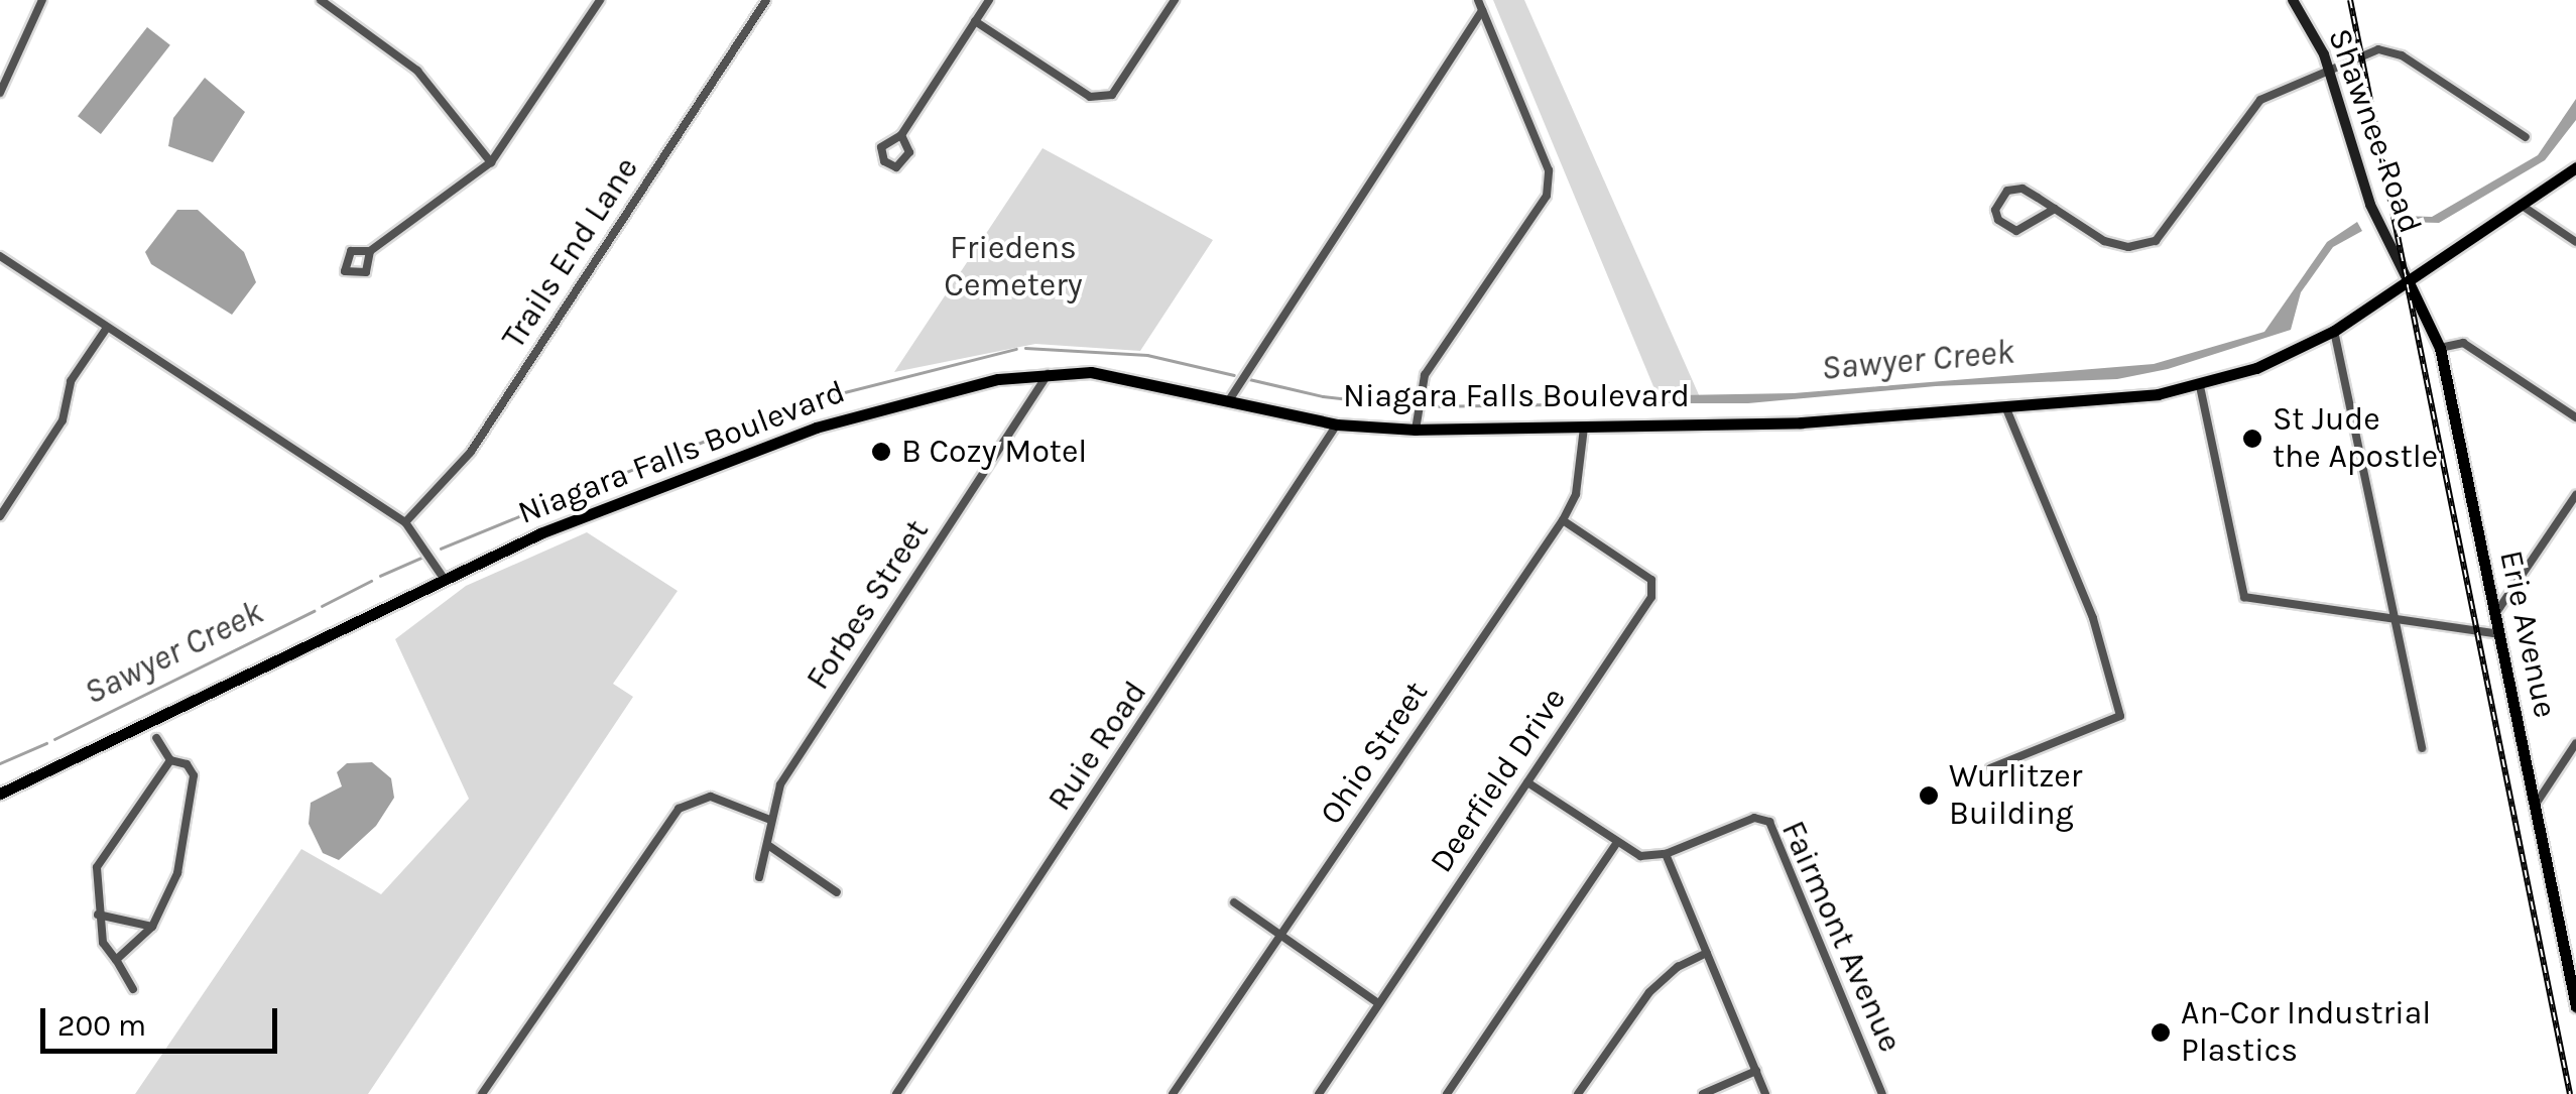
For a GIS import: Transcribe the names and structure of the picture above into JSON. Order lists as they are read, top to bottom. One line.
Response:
{"streets":{"main road":["Shawnee Road","Niagara Falls Boulevard","Erie Avenue"],"street":["Trails End Lane","Forbes Street","Ruie Road","Ohio Street","Deerfield Drive","Fairmont Avenue"]},"crossings":[["Shawnee Road","Niagara Falls Boulevard"],["Shawnee Road","Erie Avenue"],["Niagara Falls Boulevard","Forbes Street"],["Niagara Falls Boulevard","Erie Avenue"],["Niagara Falls Boulevard","Ruie Road"],["Niagara Falls Boulevard","Ohio Street"],["Ohio Street","Deerfield Drive"]],"water":["Sawyer Creek"],"parks":["Friedens Cemetery"],"places":["St Jude the Apostle","B Cozy Motel","Wurlitzer Building","An-Cor Industrial Plastics"],"scale_bar":"200 m"}
